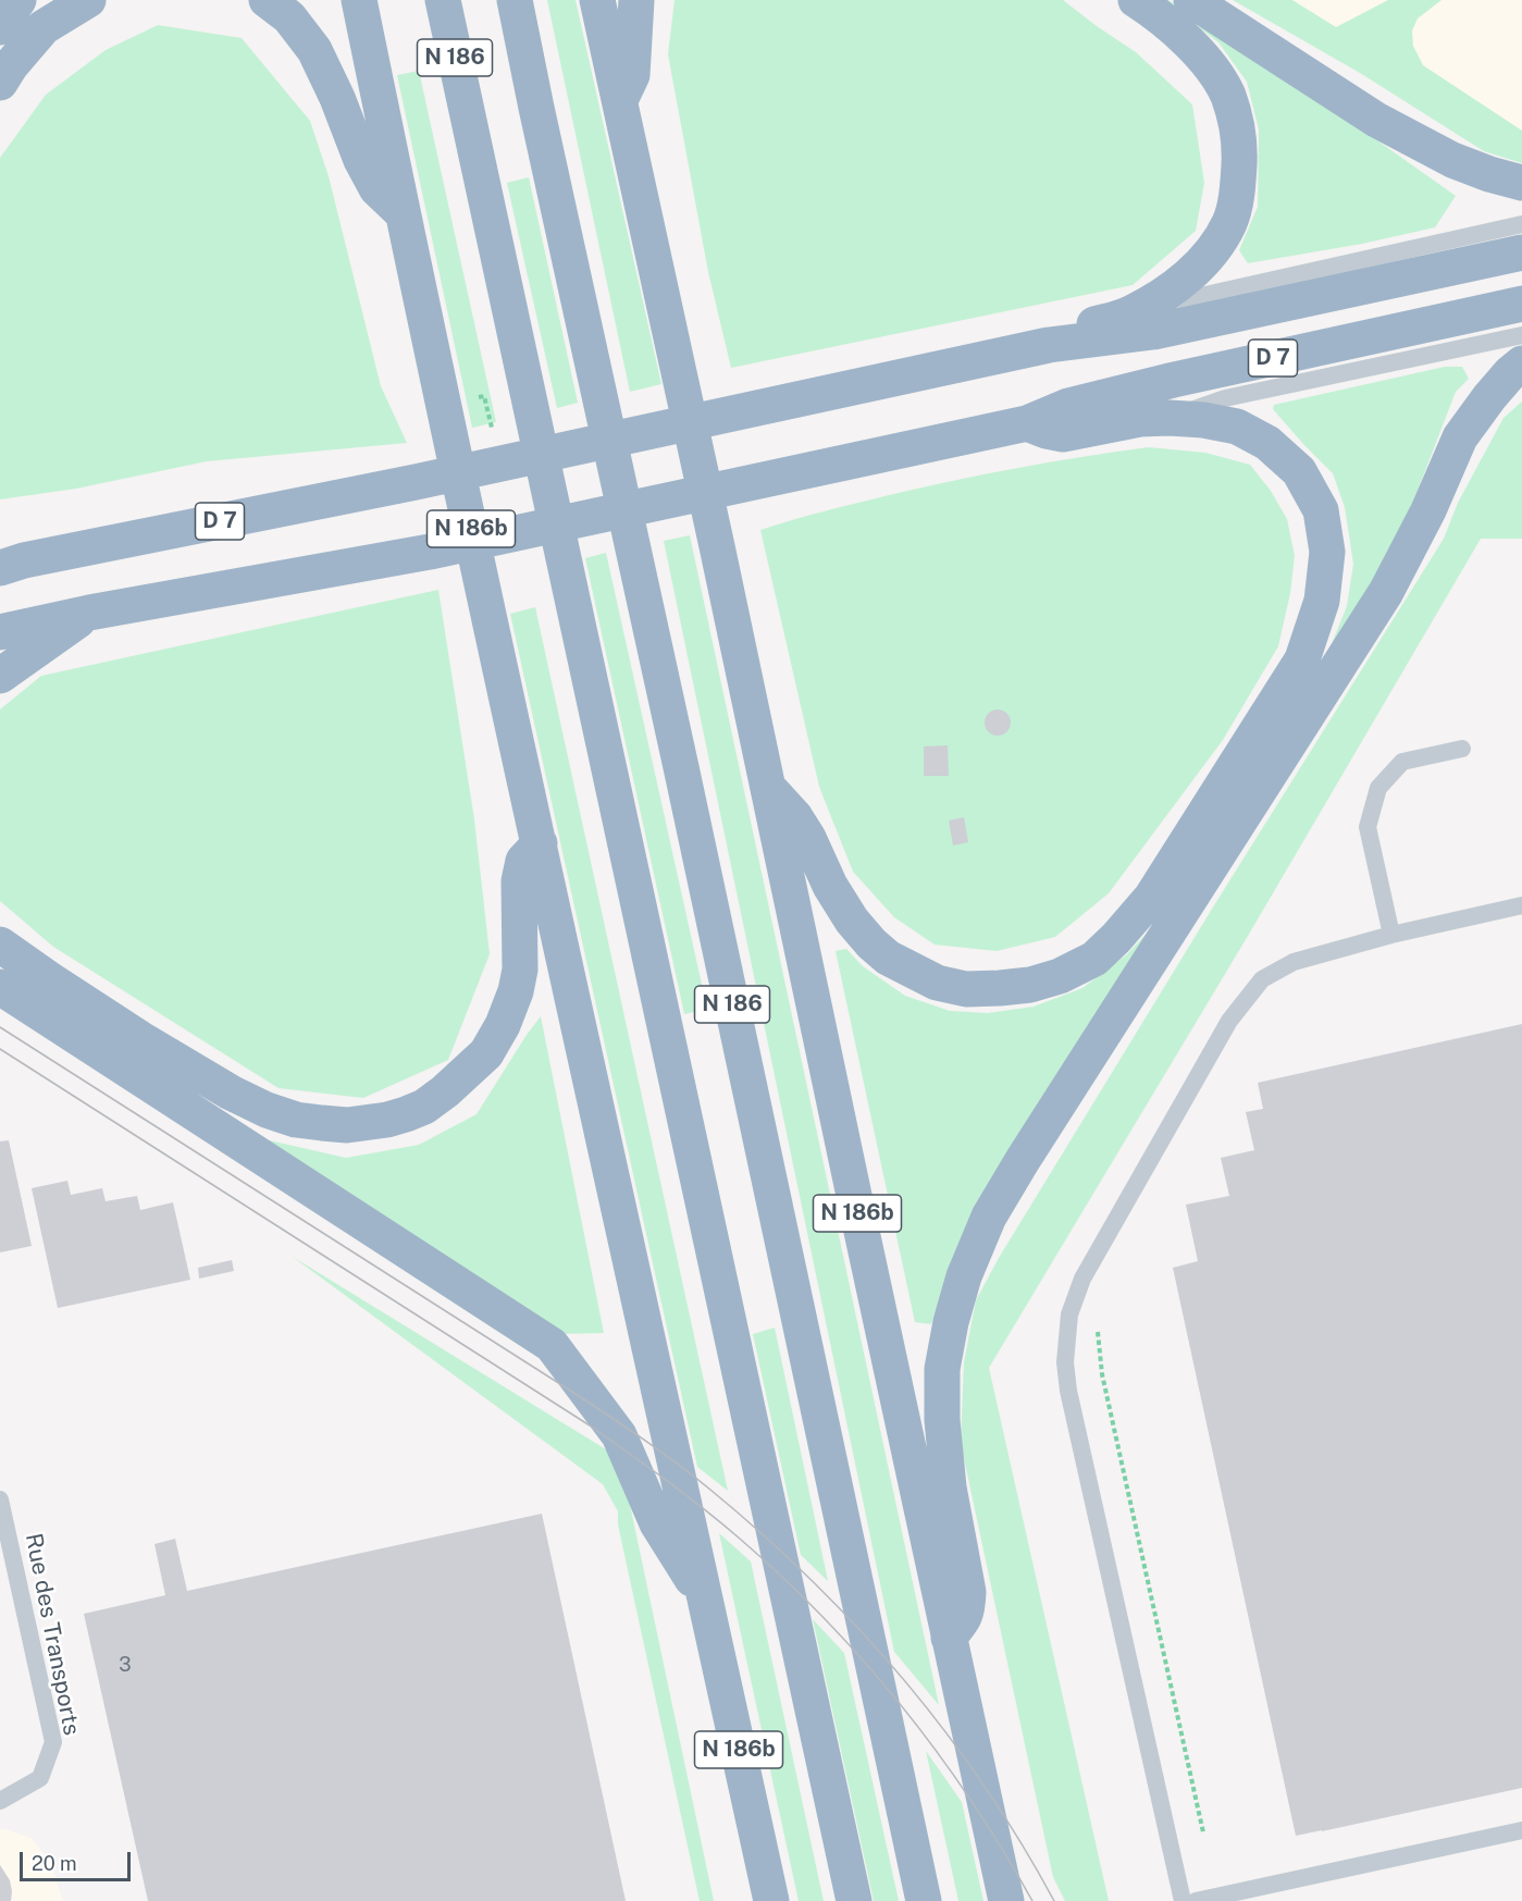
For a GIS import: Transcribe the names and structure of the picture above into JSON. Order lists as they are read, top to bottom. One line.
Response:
{"streets":{"highway":["N 186","D 7","N 186b"],"lane":["Rue des Transports"]},"house_numbers":["3"],"scale_bar":"20 m"}
